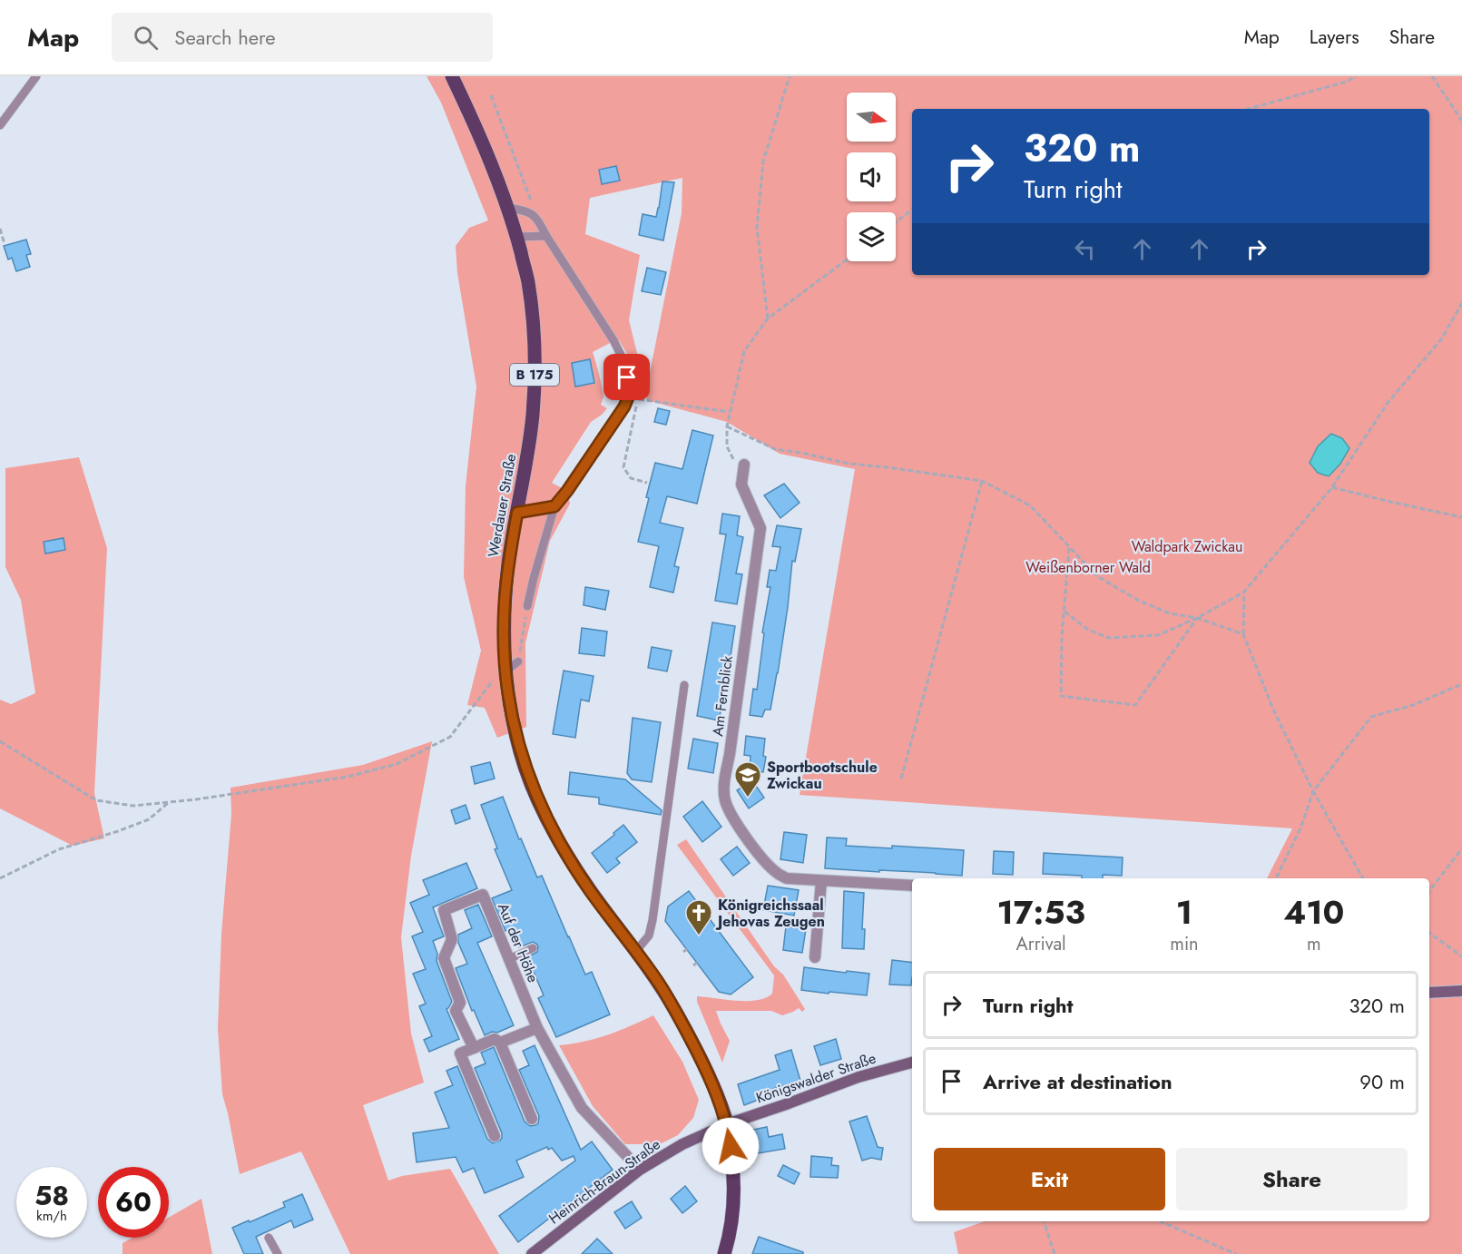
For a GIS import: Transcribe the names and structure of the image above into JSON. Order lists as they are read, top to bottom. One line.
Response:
{"streets":{"main road":["B 175","Werdauer Straße"],"street":["Am Fernblick","Auf der Höhe","Königswalder Straße","Heinrich-Braun-Straße"]},"crossings":[["Werdauer Straße","Königswalder Straße"],["Werdauer Straße","Heinrich-Braun-Straße"],["Auf der Höhe","Heinrich-Braun-Straße"],["Königswalder Straße","Heinrich-Braun-Straße"]],"parks":["Waldpark Zwickau","Weißenborner Wald"],"places":{"school or university":["Sportbootschule Zwickau"],"church":["Königreichssaal Jehovas Zeugen"]},"north":"right","page":{"header":"Map","search":"Search here","nav":["Map","Layers","Share"],"turn":["320 m","Turn right"],"eta":["17:53","Arrival","1","min","410","m"],"list":[{"name":"Turn right","value":"320 m"},{"name":"Arrive at destination","value":"90 m"}],"buttons":["Exit","Share"],"speed":"58 km/h","limit":"60"}}
